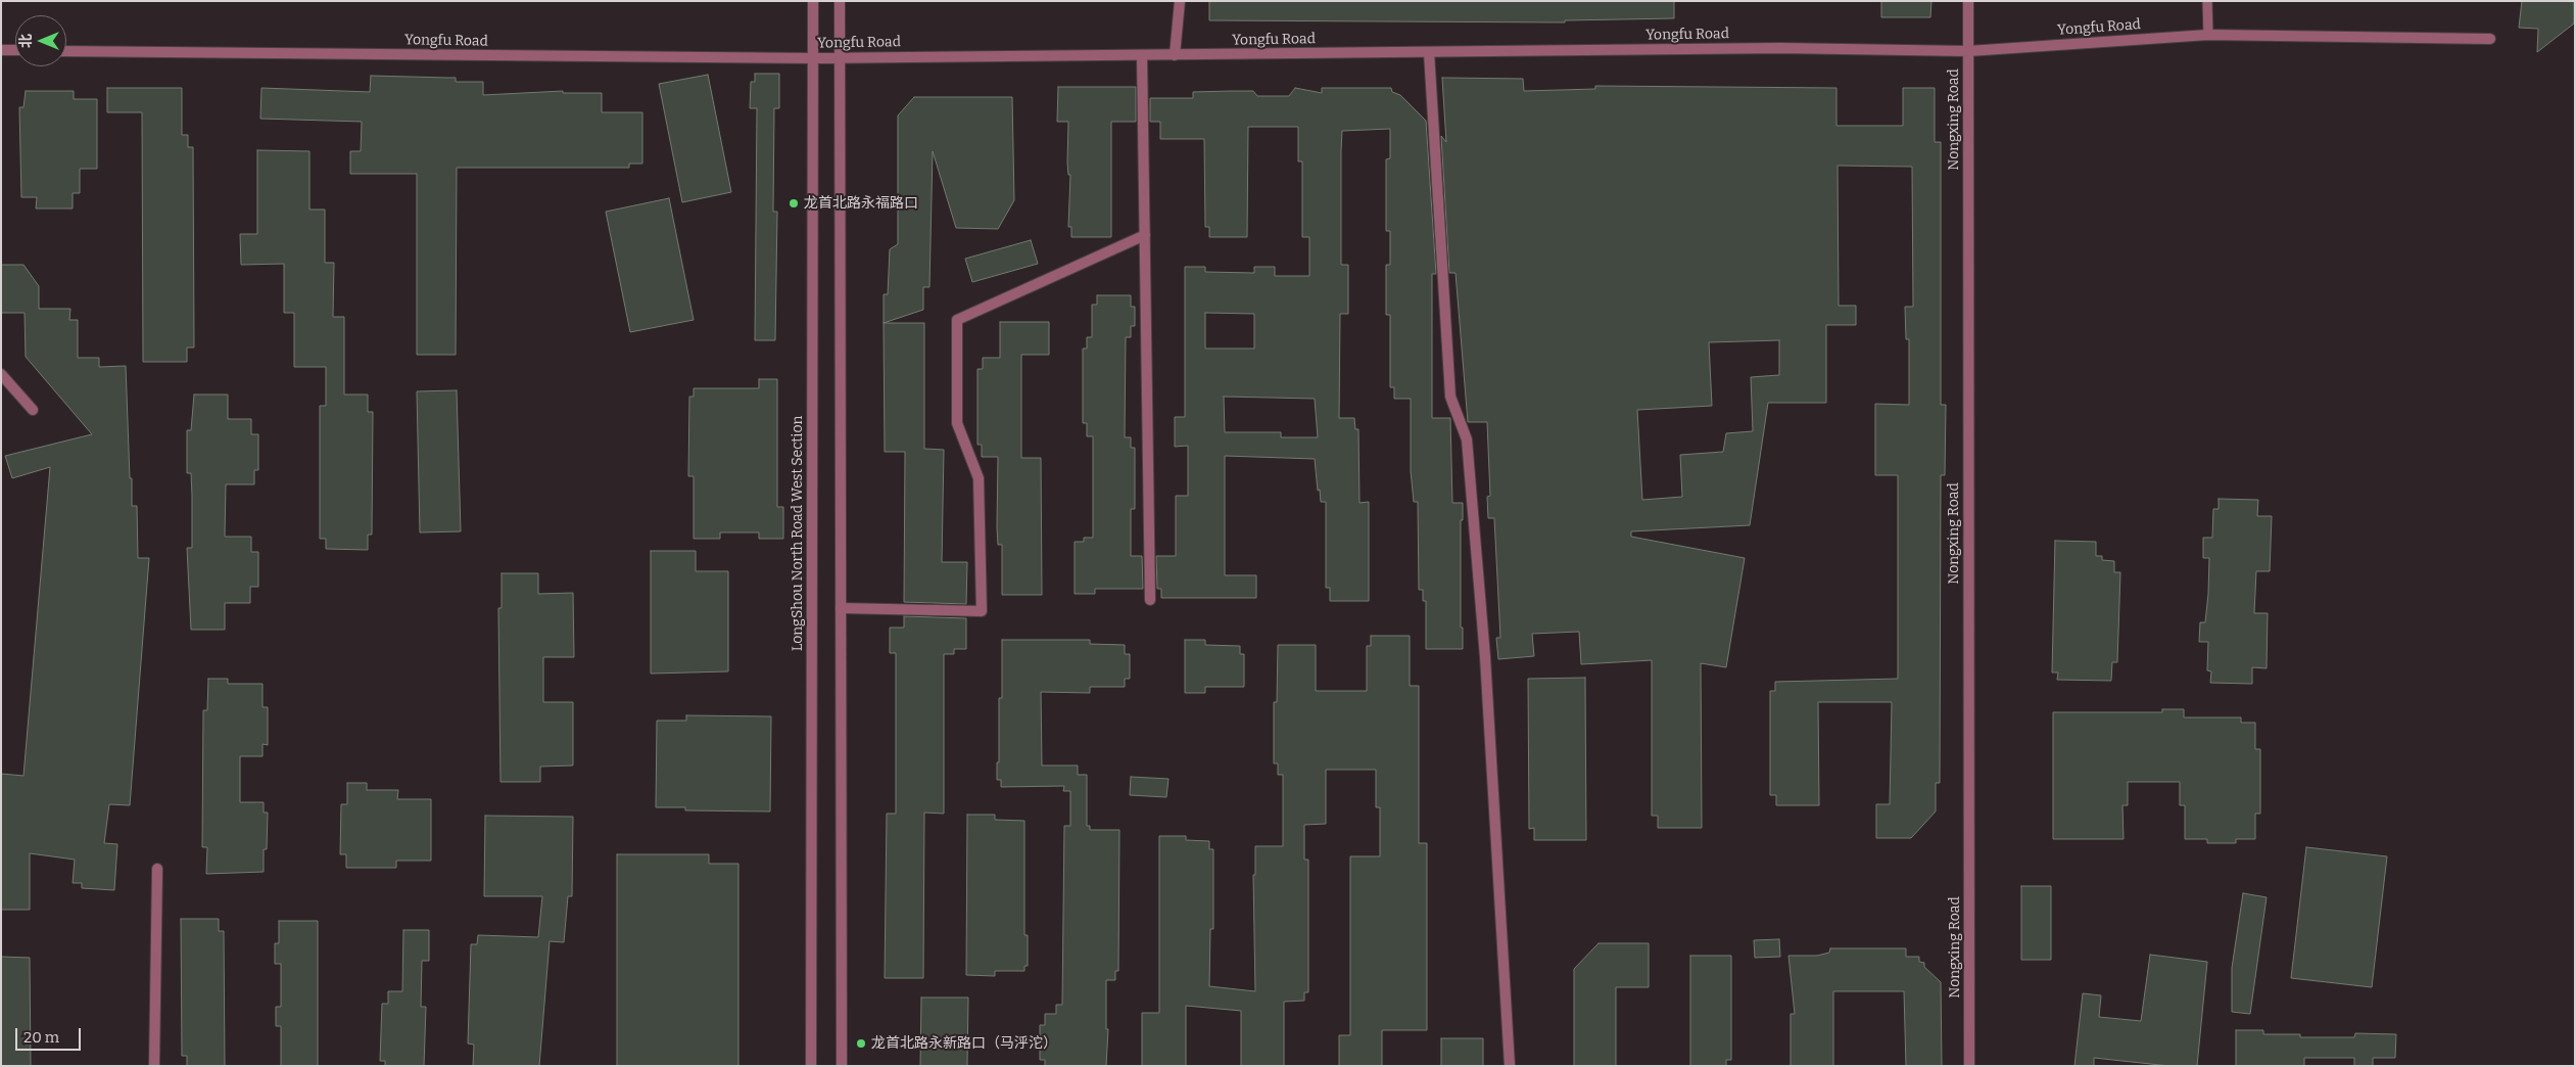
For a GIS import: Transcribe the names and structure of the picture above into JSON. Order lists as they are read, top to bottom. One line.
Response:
{"streets":{"street":["Yongfu Road","Nongxing Road","LongShou North Road West Section"]},"crossings":[["Yongfu Road","Nongxing Road"],["Yongfu Road","LongShou North Road West Section"]],"places":["龙首北路永福路口","龙首北路永新路口（马泘沱）"],"scale_bar":"20 m","north":"left"}
